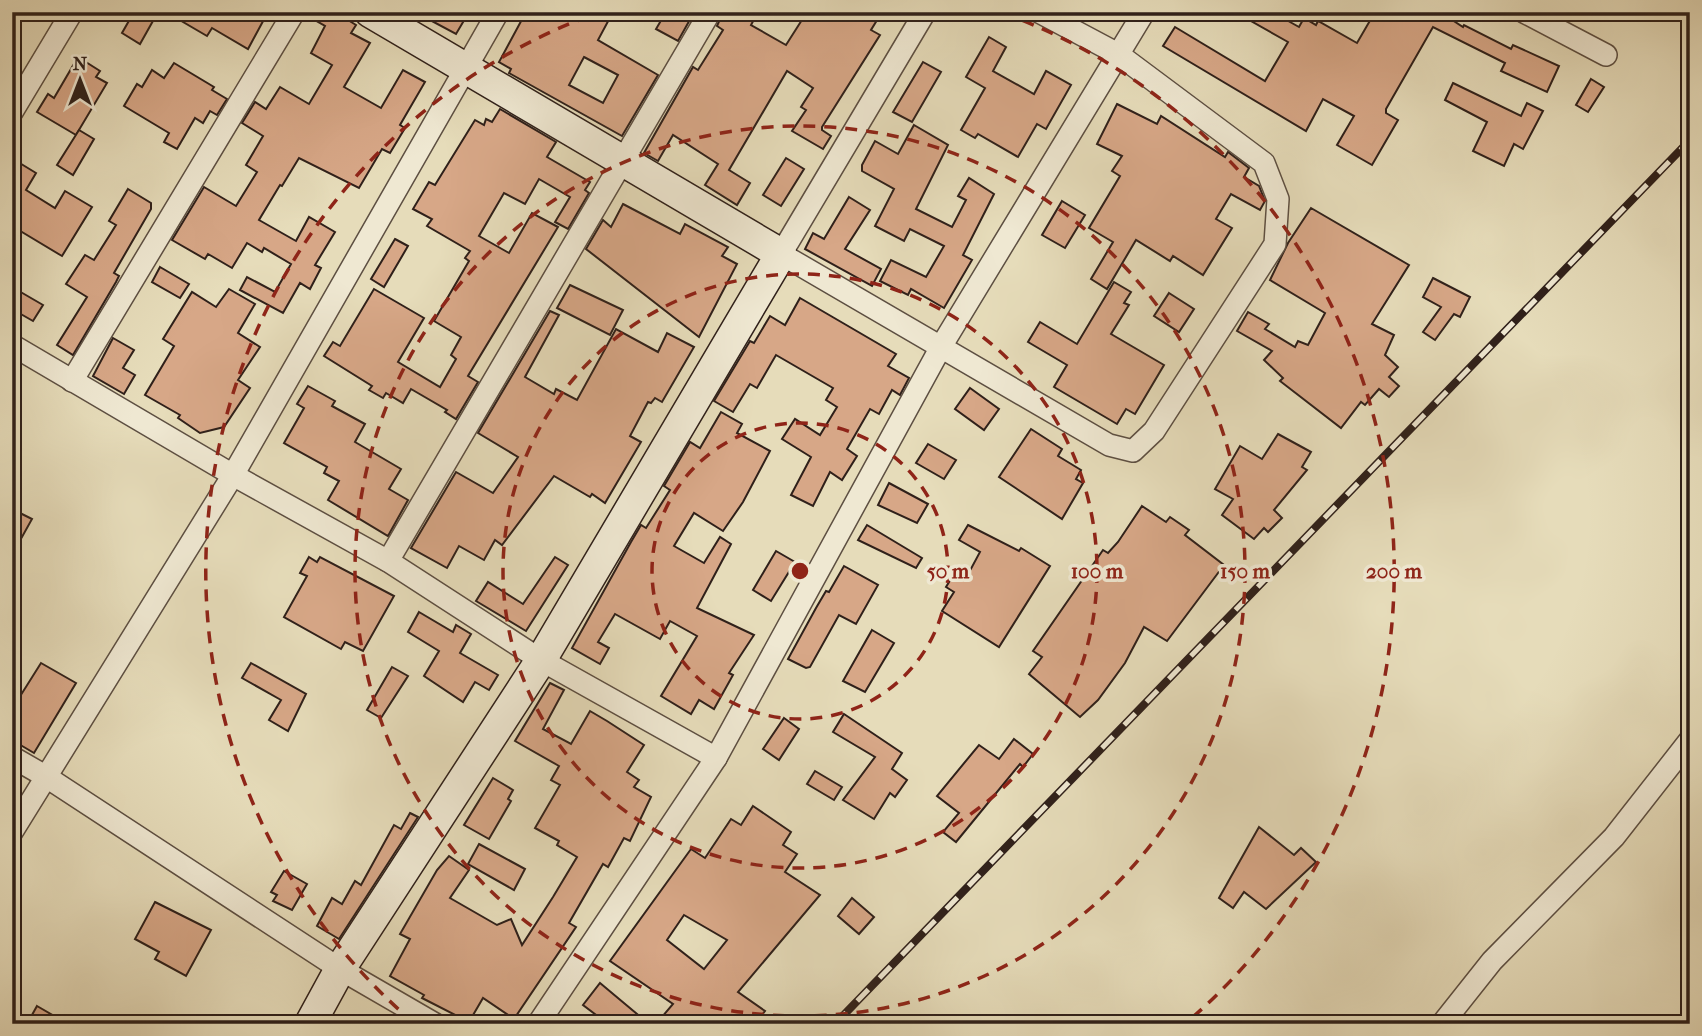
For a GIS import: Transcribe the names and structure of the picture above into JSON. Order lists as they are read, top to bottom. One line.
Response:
{"north":"top","rings":["50 m","100 m","150 m","200 m"]}
